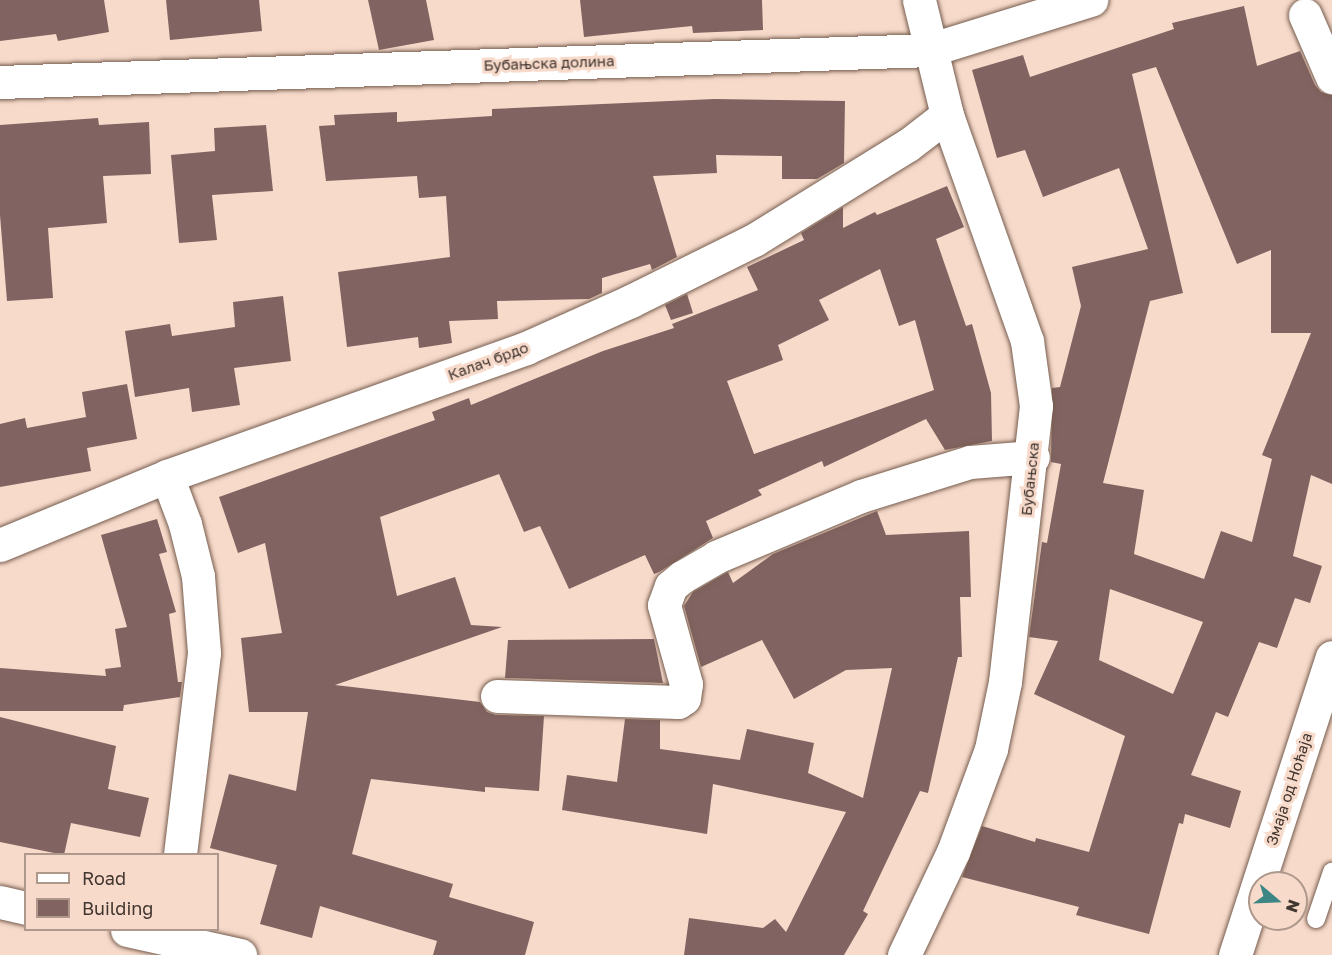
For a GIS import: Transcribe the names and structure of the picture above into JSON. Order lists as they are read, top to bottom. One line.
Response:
{"streets":{"street":["Бубањска долина","Калач брдо","Бубањска","Змаја од Ноћаја"]},"crossings":[["Бубањска долина","Бубањска"],["Калач брдо","Бубањска"]],"legend":["Road","Building"],"north":"right"}
